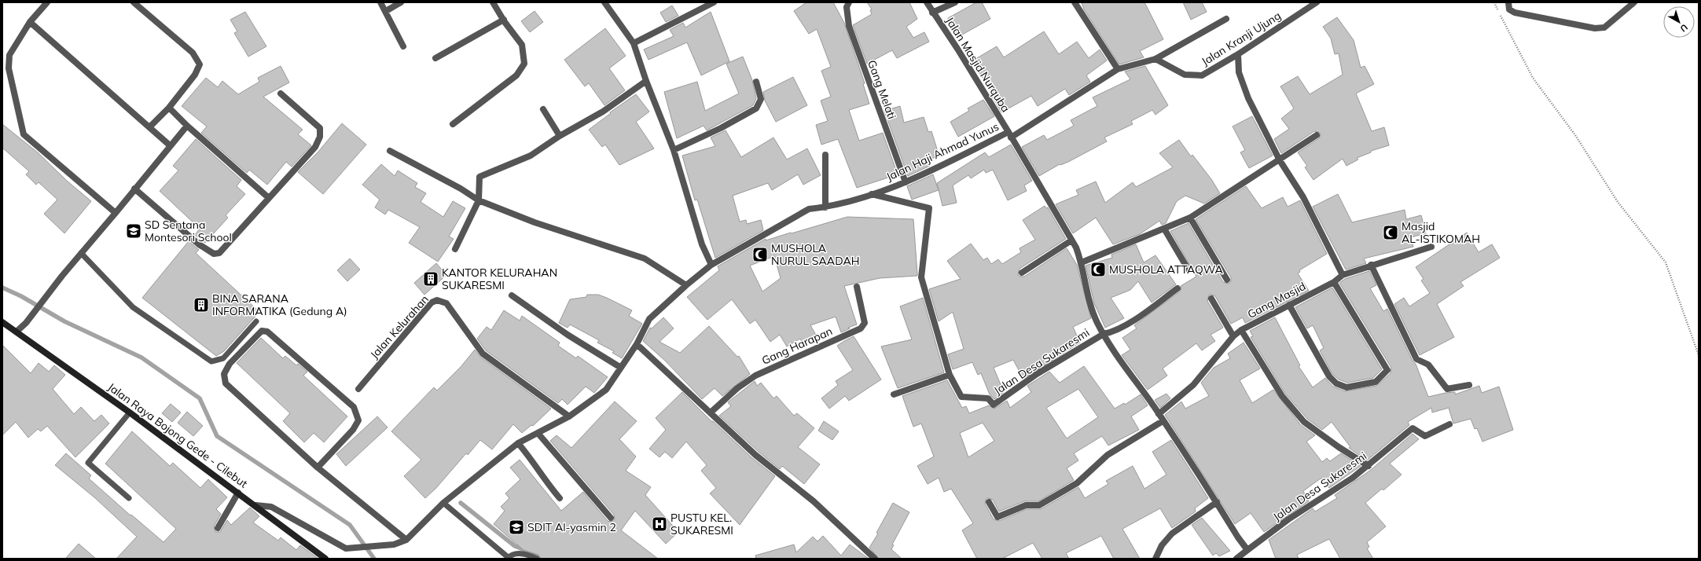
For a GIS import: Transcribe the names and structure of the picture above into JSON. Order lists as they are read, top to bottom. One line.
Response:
{"streets":{"main road":["Jalan Raya Bojong Gede - Cilebut"],"street":["Jalan Kranji Ujung","Jalan Masjid Nurquba","Gang Melati","Jalan Haji Ahmad Yunus","Gang Masjid","Jalan Kelurahan","Gang Harapan","Jalan Desa Sukaresmi"]},"crossings":[["Jalan Kranji Ujung","Jalan Haji Ahmad Yunus"],["Jalan Masjid Nurquba","Jalan Haji Ahmad Yunus"],["Jalan Masjid Nurquba","Jalan Desa Sukaresmi"],["Gang Melati","Jalan Haji Ahmad Yunus"],["Jalan Haji Ahmad Yunus","Jalan Kelurahan"],["Jalan Haji Ahmad Yunus","Jalan Desa Sukaresmi"],["Jalan Haji Ahmad Yunus","Jalan Raya Bojong Gede - Cilebut"],["Gang Masjid","Jalan Desa Sukaresmi"]],"places":{"school or university":["SD Sentana Montesori School","SDIT Al-yasmin 2"],"mosque":["Masjid AL-ISTIKOMAH","MUSHOLA NURUL SAADAH","MUSHOLA ATTAQWA"],"building":["KANTOR KELURAHAN SUKARESMI","BINA SARANA INFORMATIKA (Gedung A)"],"hospital":["PUSTU KEL. SUKARESMI"]},"north":"bottom right"}
